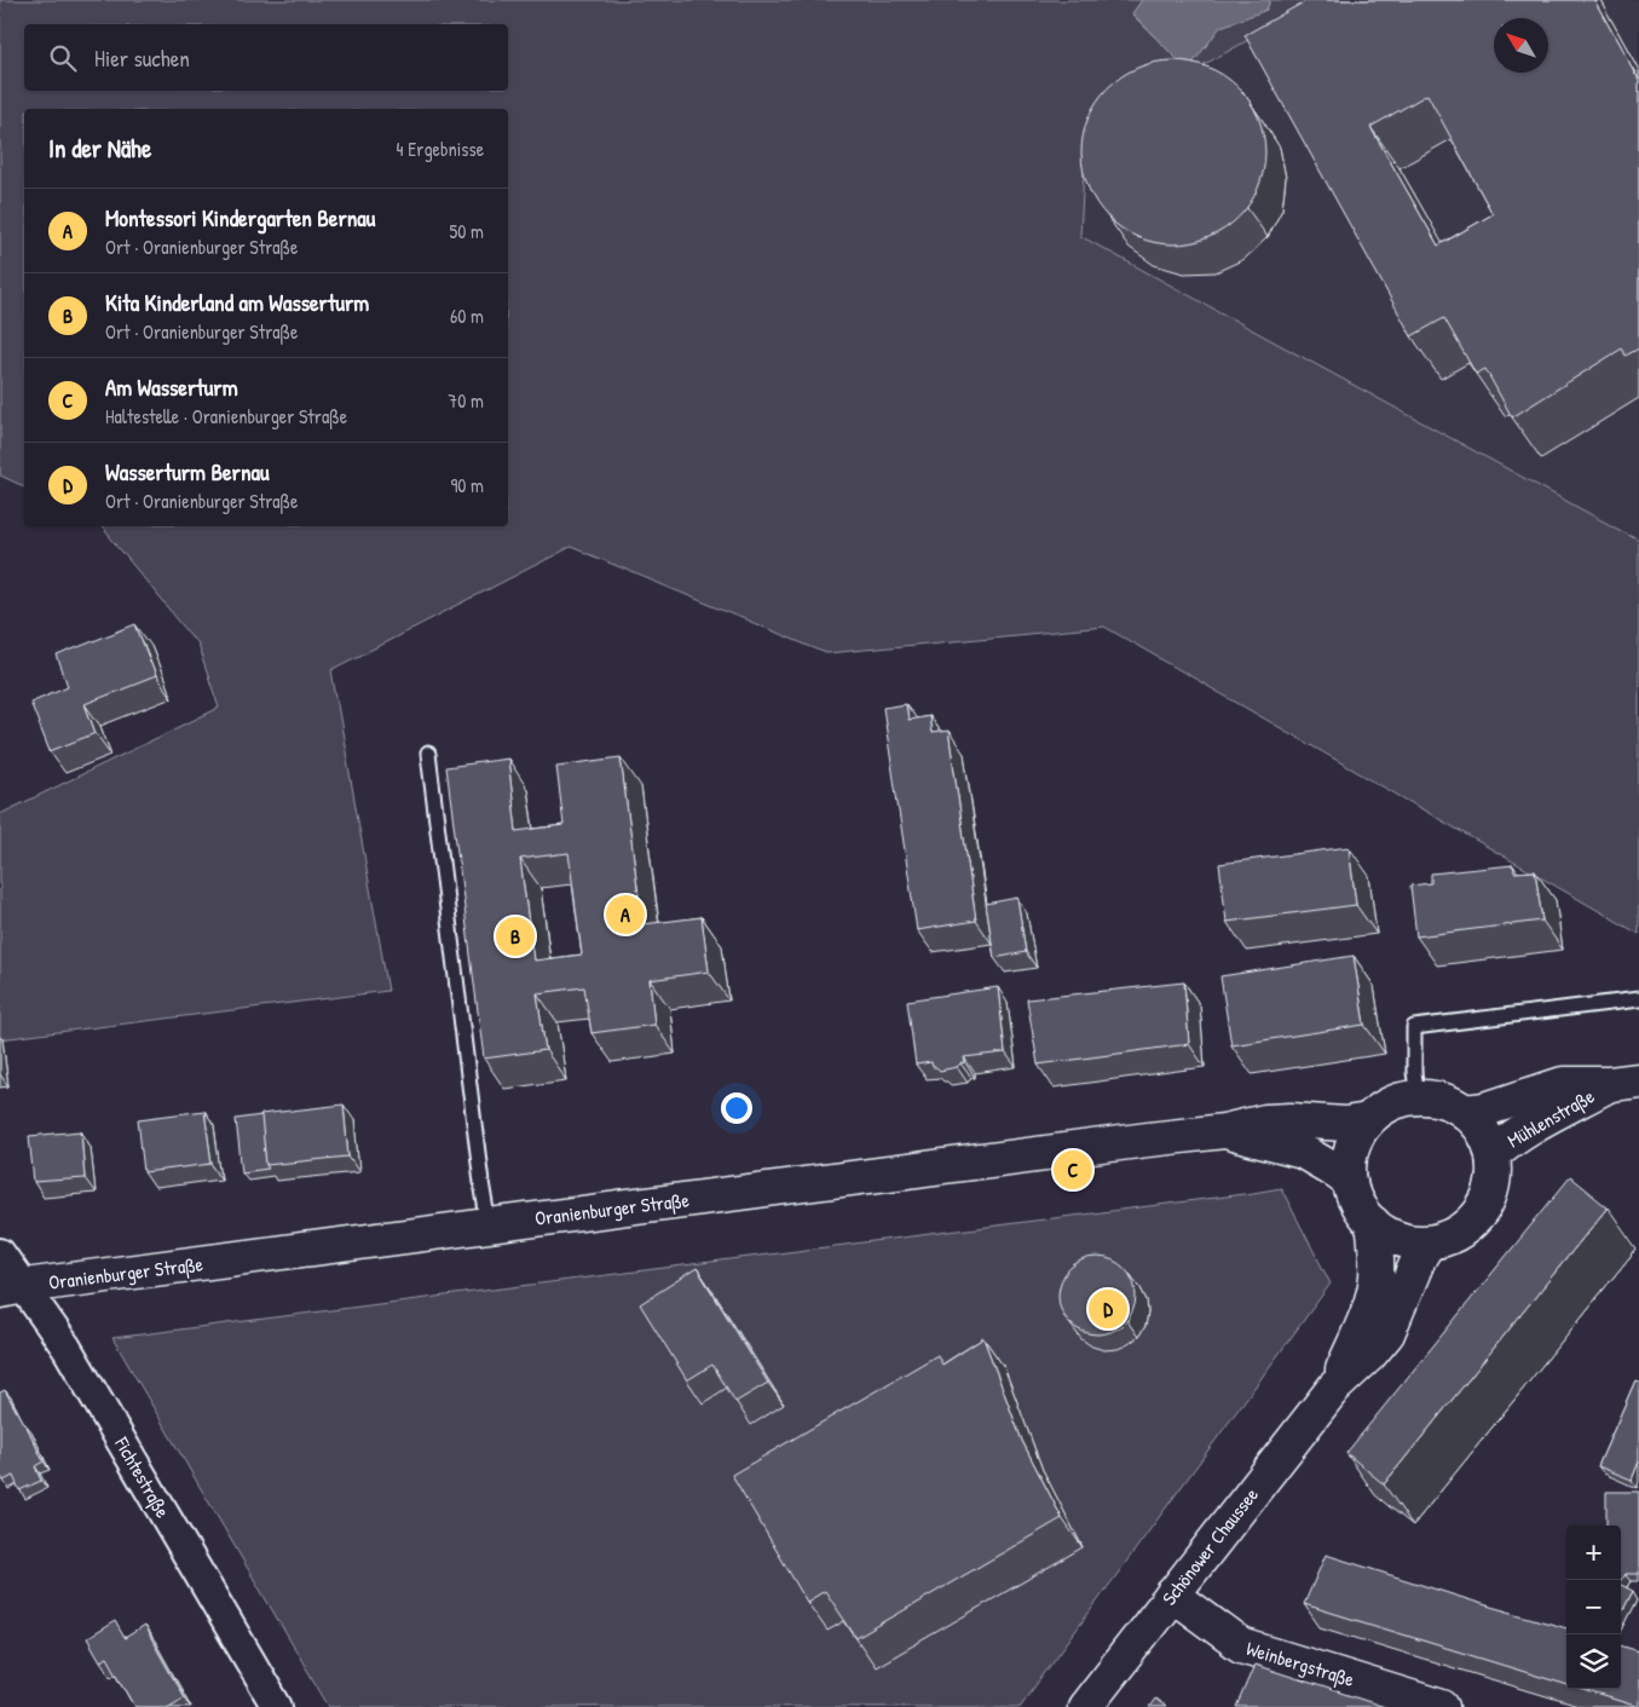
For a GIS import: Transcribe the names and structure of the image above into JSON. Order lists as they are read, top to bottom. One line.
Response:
{"streets":{"main road":["Mühlenstraße","Oranienburger Straße","Schönower Chaussee","Weinbergstraße"],"street":["Fichtestraße"]},"crossings":[["Mühlenstraße","Oranienburger Straße"],["Mühlenstraße","Schönower Chaussee"],["Oranienburger Straße","Fichtestraße"],["Oranienburger Straße","Schönower Chaussee"],["Schönower Chaussee","Weinbergstraße"]],"north":"top left","page":{"search":"Hier suchen","heading":["In der Nähe","4 Ergebnisse"],"list":[{"mark":"A","name":"Montessori Kindergarten Bernau","note":"Ort · Oranienburger Straße","value":"50 m"},{"mark":"B","name":"Kita Kinderland am Wasserturm","note":"Ort · Oranienburger Straße","value":"60 m"},{"mark":"C","name":"Am Wasserturm","note":"Haltestelle · Oranienburger Straße","value":"70 m"},{"mark":"D","name":"Wasserturm Bernau","note":"Ort · Oranienburger Straße","value":"90 m"}],"pins":["A","B","C","D"],"map_buttons":["+","−"]}}
